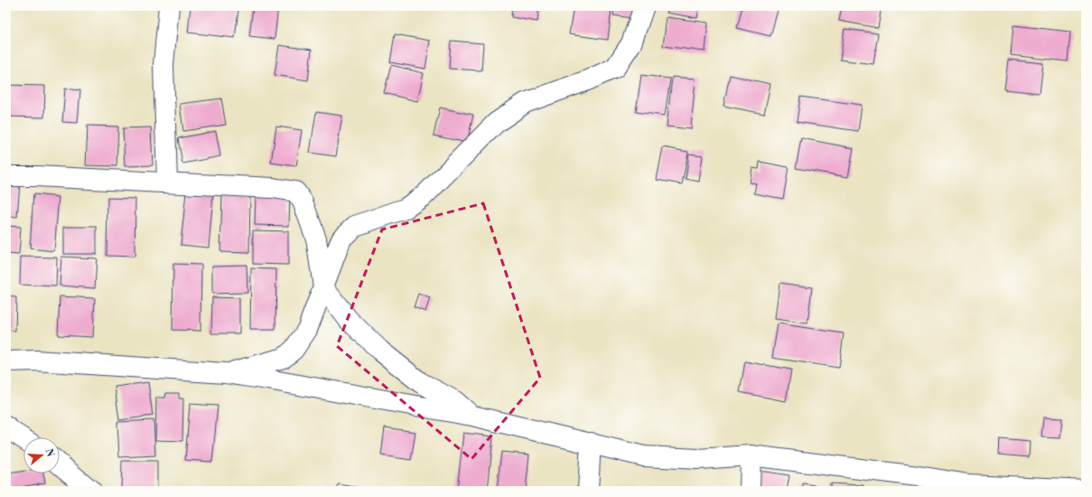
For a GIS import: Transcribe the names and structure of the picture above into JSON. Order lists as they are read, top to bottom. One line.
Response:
{"north":"right"}
